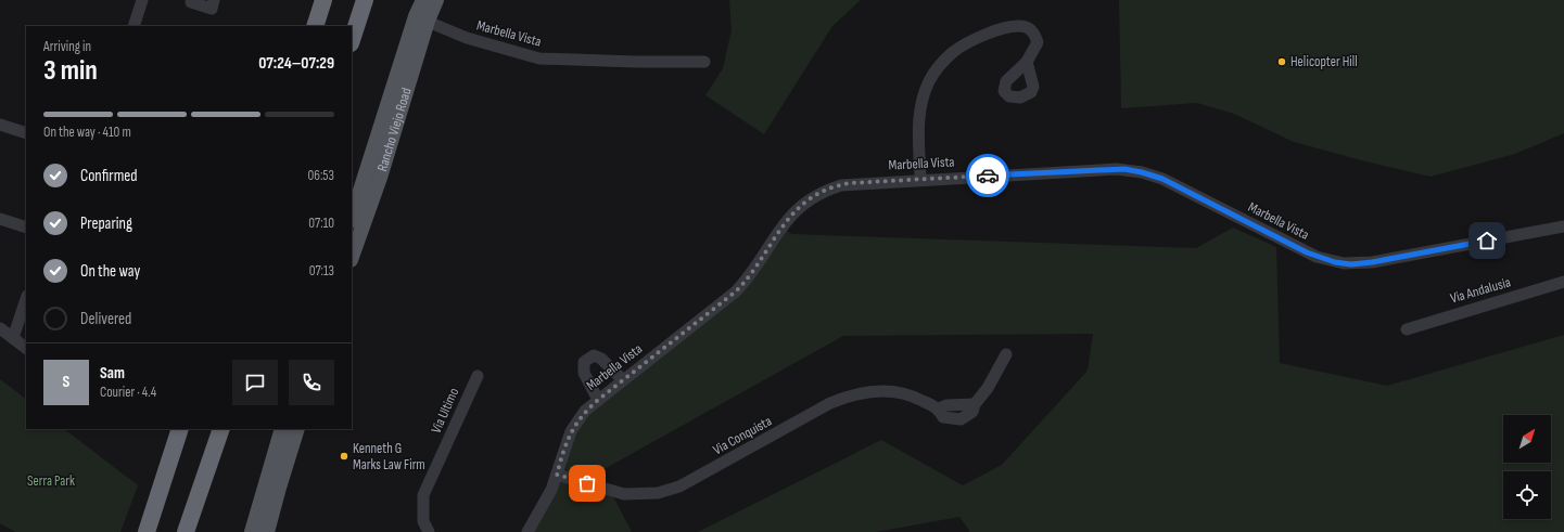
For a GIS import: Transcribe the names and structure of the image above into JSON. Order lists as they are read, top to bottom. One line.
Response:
{"streets":{"main road":["Rancho Viejo Road"],"street":["Marbella Vista","Via Andalusia","Via Ultimo","Via Conquista"]},"crossings":[["Marbella Vista","Rancho Viejo Road"],["Marbella Vista","Via Conquista"]],"parks":["Serra Park"],"places":["Helicopter Hill","Kenneth G Marks Law Firm"],"north":"top right","page":{"heading":["3 min","Arriving in","07:24–07:29"],"panel":["Sam","Courier · 4.4"],"bar":"On the way · 410 m","list":[["Confirmed","06:53"],["Preparing","07:10"],["On the way","07:13"],"Delivered"],"round":"S"}}
